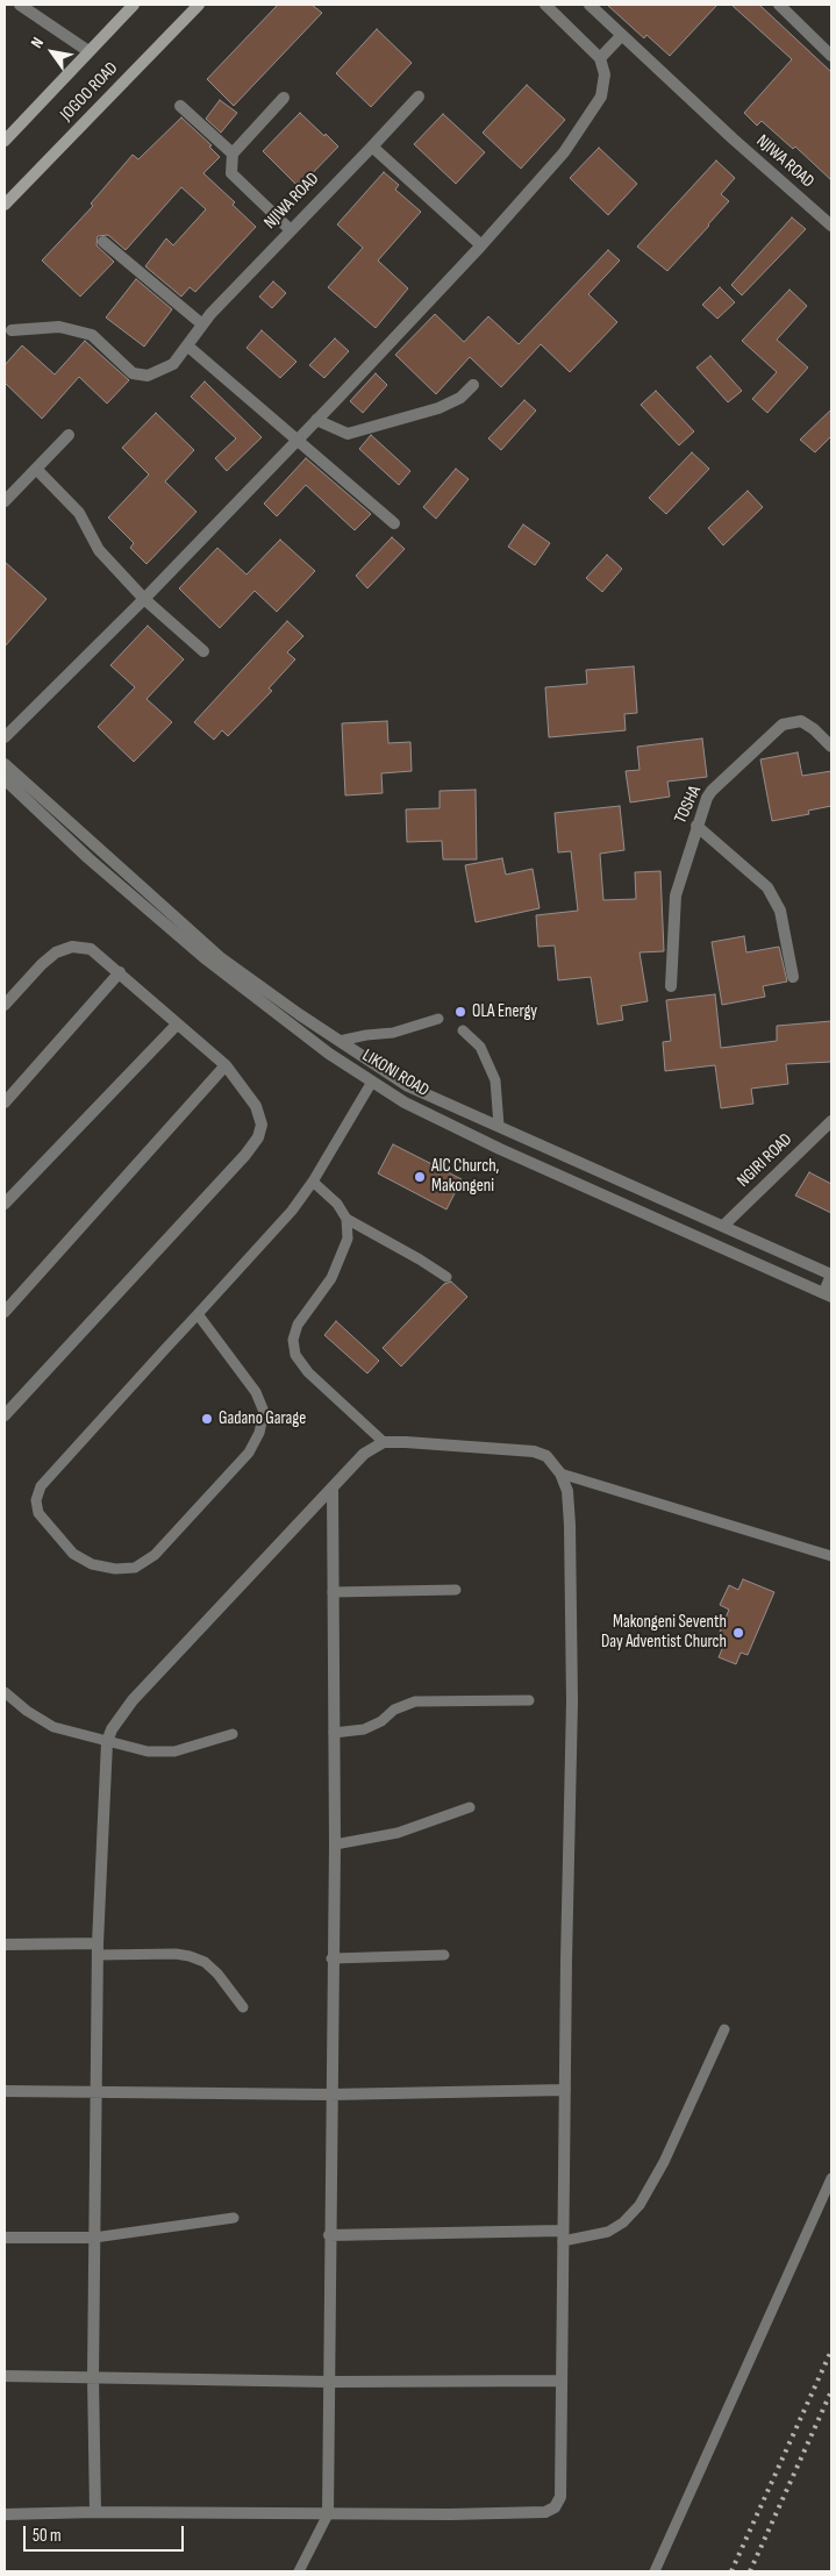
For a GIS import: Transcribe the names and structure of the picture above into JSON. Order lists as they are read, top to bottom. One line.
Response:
{"streets":{"main road":["JOGOO ROAD"],"street":["NJIWA ROAD","TOSHA","LIKONI ROAD","NGIRI ROAD"]},"crossings":[["LIKONI ROAD","NGIRI ROAD"]],"places":["OLA Energy","AIC Church, Makongeni","Gadano Garage","Makongeni Seventh Day Adventist Church"],"scale_bar":"50 m","north":"top left"}
